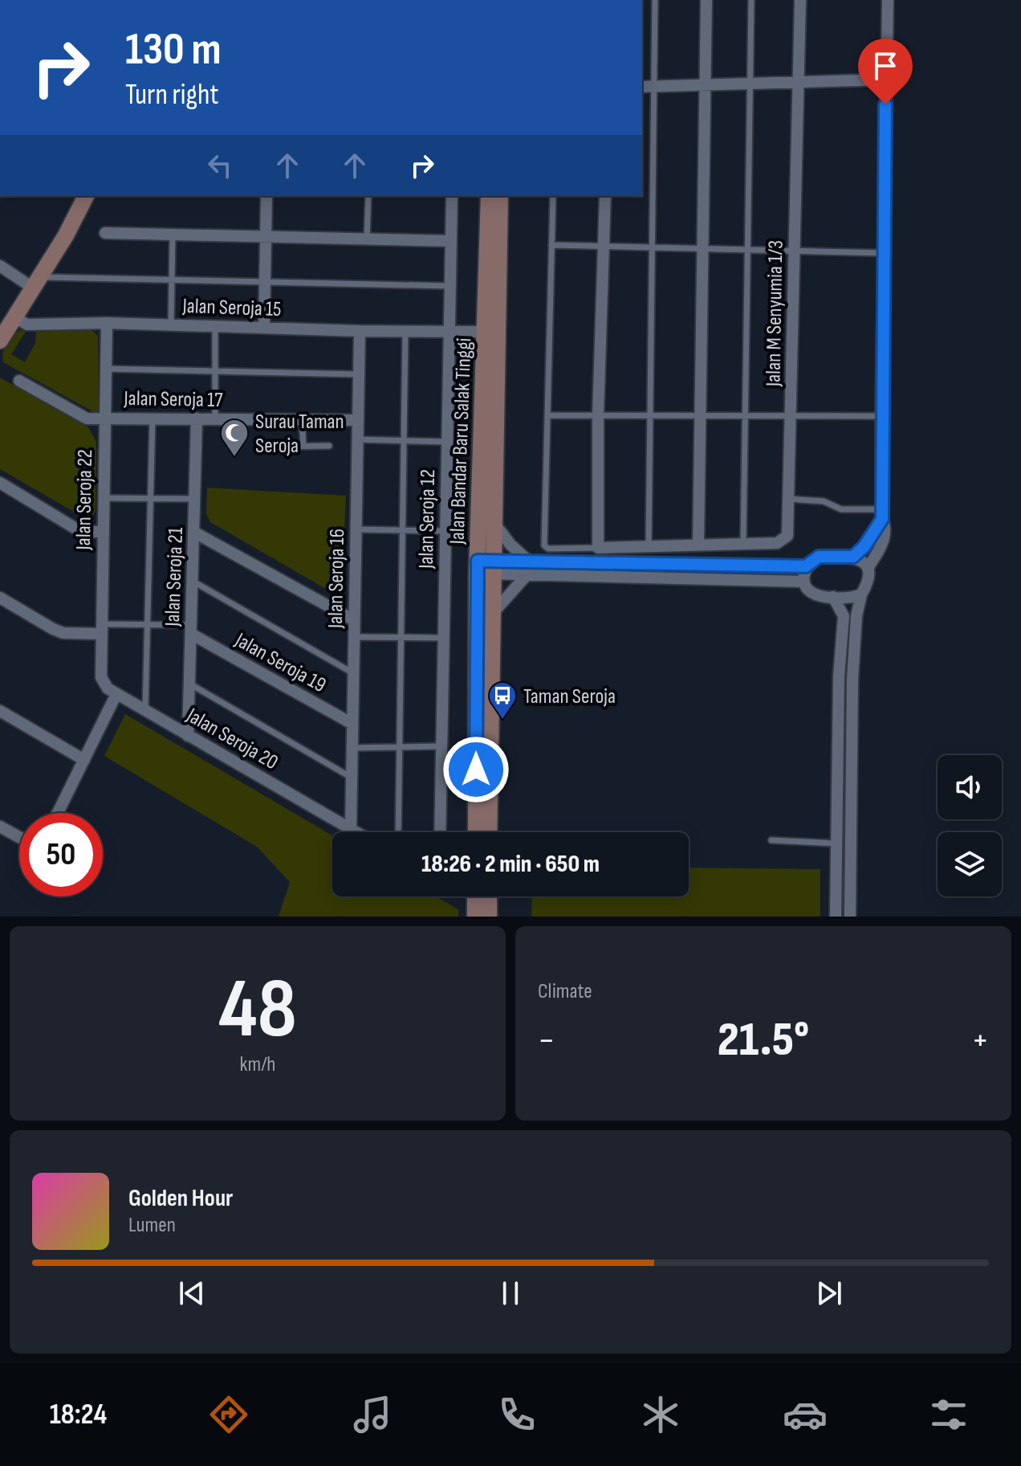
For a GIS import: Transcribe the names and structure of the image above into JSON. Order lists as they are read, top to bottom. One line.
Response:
{"streets":{"main road":["Jalan Bandar Baru Salak Tinggi"],"street":["Jalan Seroja 15","Jalan M Senyumia 1/3","Jalan Seroja 17","Jalan Seroja 22","Jalan Seroja 12","Jalan Seroja 21","Jalan Seroja 16","Jalan Seroja 19","Jalan Seroja 20"]},"crossings":[["Jalan Seroja 15","Jalan Bandar Baru Salak Tinggi"],["Jalan Seroja 15","Jalan Seroja 22"],["Jalan Seroja 15","Jalan Seroja 12"],["Jalan Seroja 15","Jalan Seroja 16"],["Jalan Seroja 17","Jalan Seroja 22"],["Jalan Seroja 17","Jalan Seroja 21"],["Jalan Seroja 17","Jalan Seroja 16"],["Jalan Seroja 22","Jalan Seroja 20"],["Jalan Seroja 21","Jalan Seroja 19"],["Jalan Seroja 21","Jalan Seroja 20"],["Jalan Seroja 16","Jalan Seroja 19"],["Jalan Seroja 16","Jalan Seroja 20"]],"places":{"mosque":["Surau Taman Seroja"],"bus stop":["Taman Seroja"]},"page":{"turn":["130 m","Turn right"],"limit":"50","trip":"18:26 · 2 min · 650 m","tile":[["48","km/h"],"Climate"],"heat":["−","21.5°","+"],"song":["Golden Hour","Lumen"],"tabs":"18:24"}}
